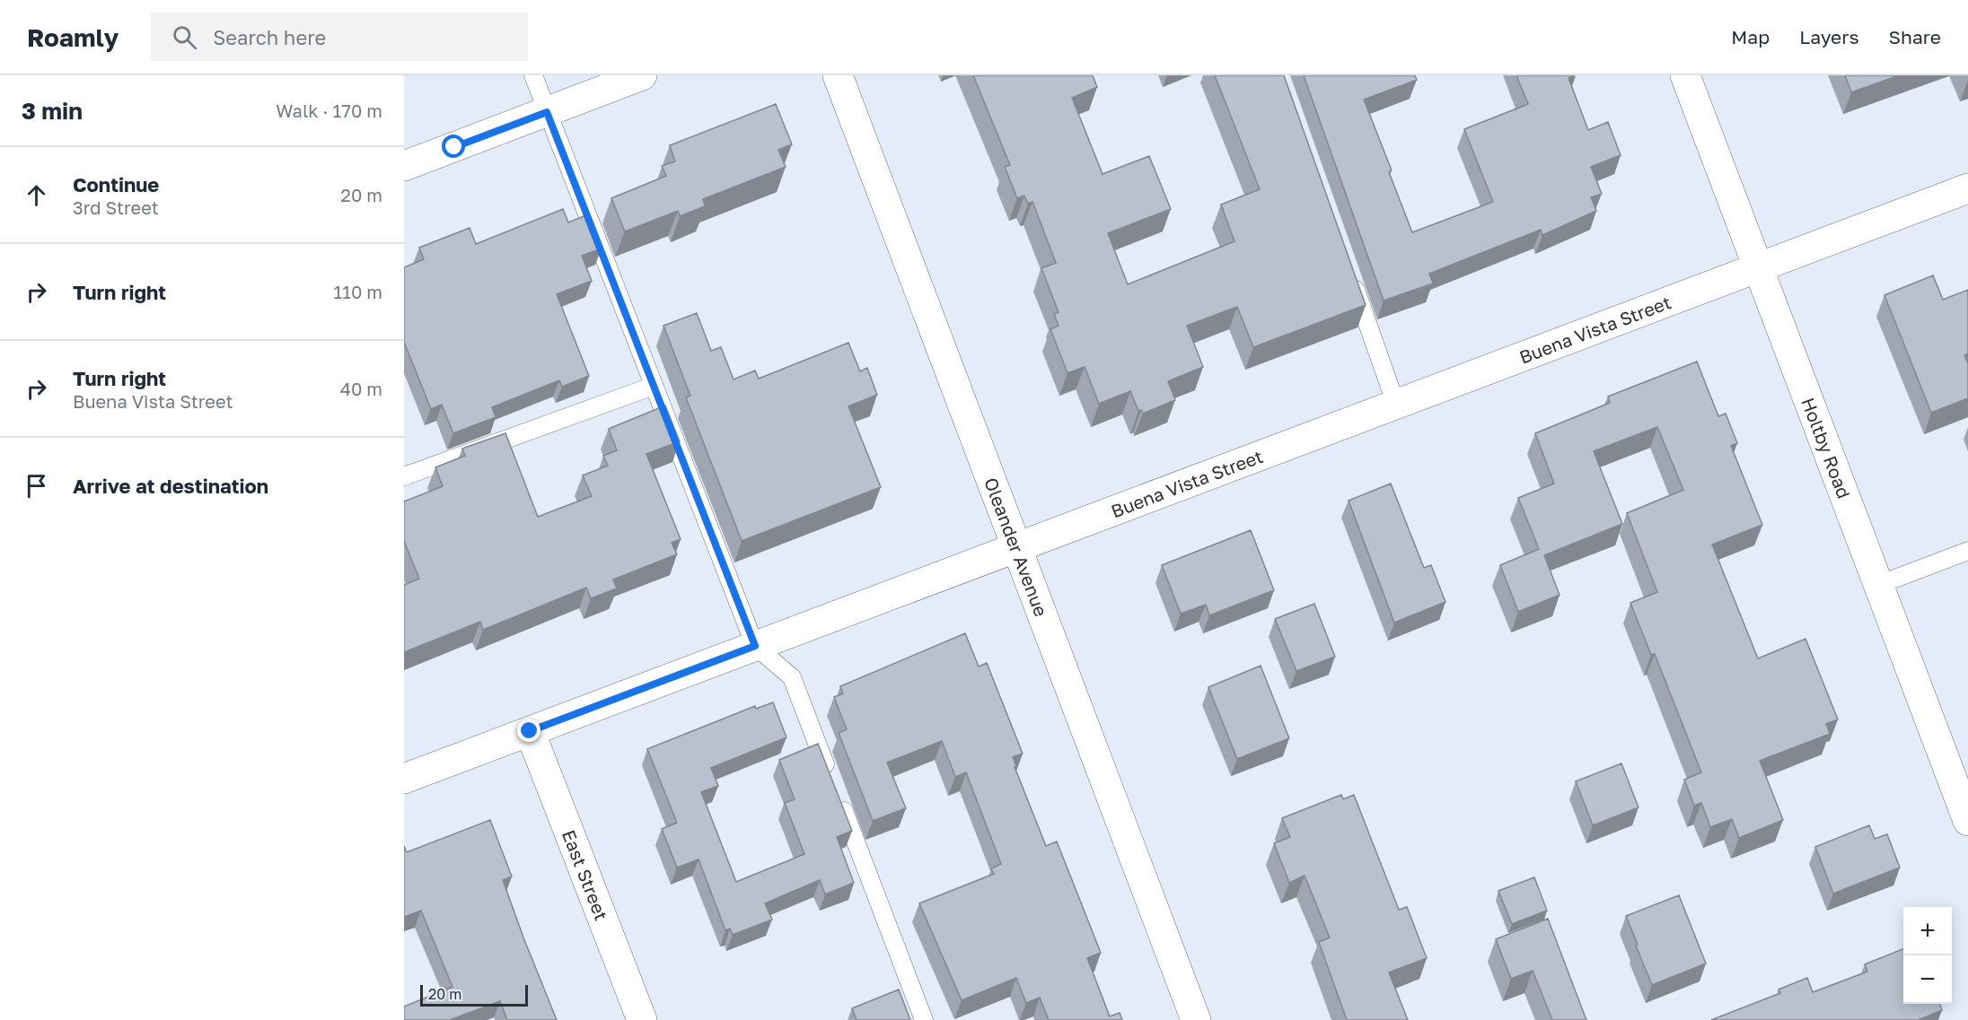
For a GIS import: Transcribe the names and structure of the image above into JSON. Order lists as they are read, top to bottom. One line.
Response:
{"streets":{"street":["Buena Vista Street","Holtby Road","Oleander Avenue","East Street"]},"crossings":[["Buena Vista Street","Holtby Road"],["Buena Vista Street","Oleander Avenue"],["Buena Vista Street","East Street"]],"scale_bar":"20 m","page":{"header":"Roamly","search":"Search here","nav":["Map","Layers","Share"],"heading":["3 min","Walk · 170 m"],"list":[["Continue","3rd Street","20 m"],["Turn right","110 m"],["Turn right","Buena Vista Street","40 m"],"Arrive at destination"],"map_buttons":["+","−"],"scale":"20 m"}}
